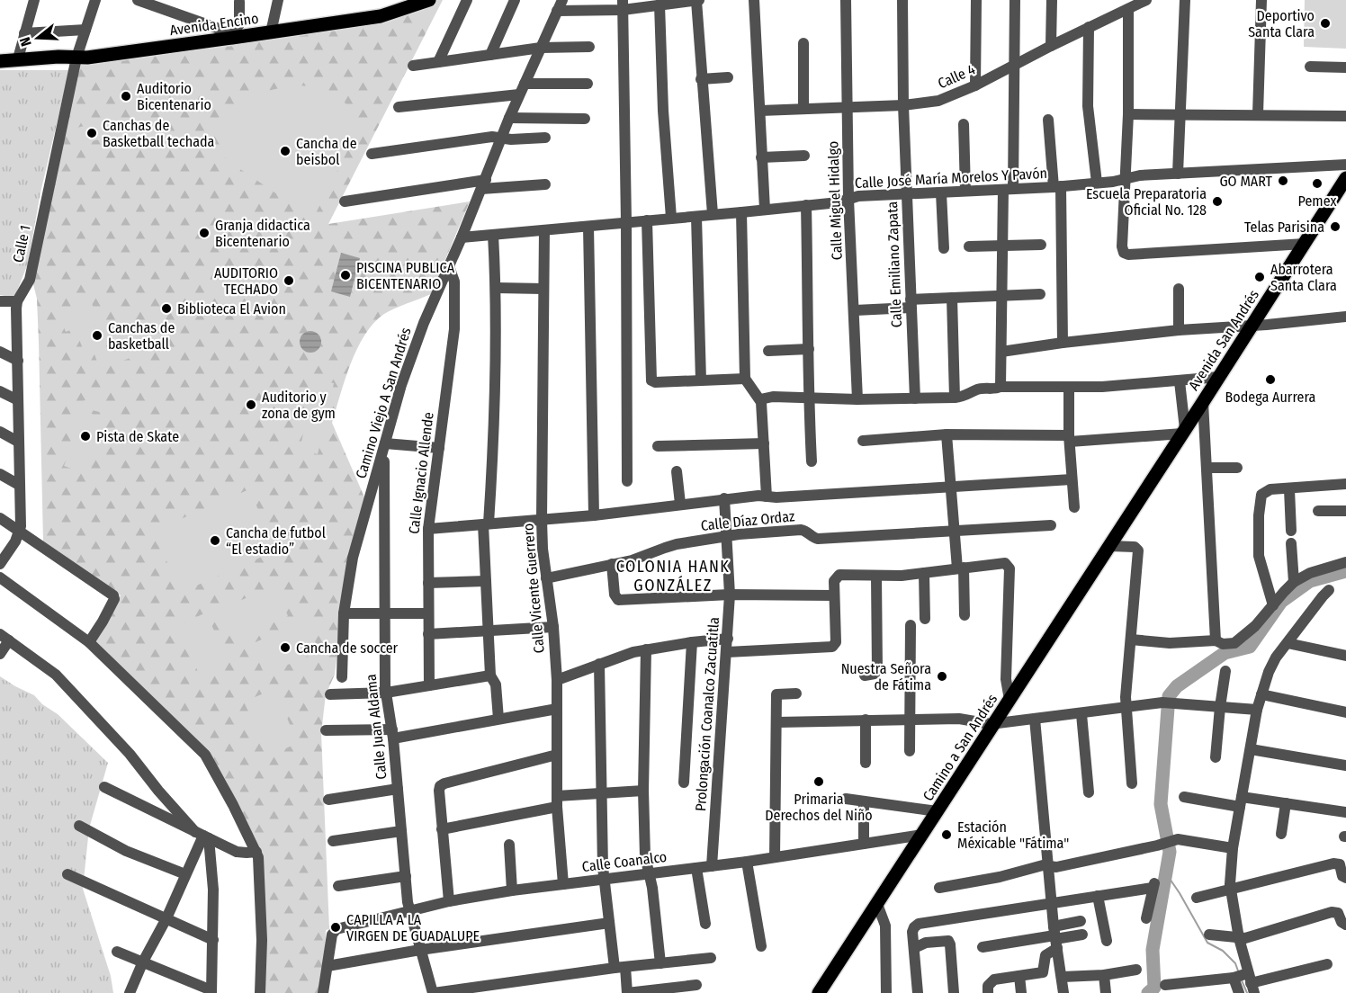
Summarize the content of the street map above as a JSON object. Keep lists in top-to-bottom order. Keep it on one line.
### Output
{"streets":{"main road":["Avenida Encino","Avenida San Andrés","Camino a San Andrés"],"street":["Calle 4","Calle José María Morelos Y Pavón","Calle Miguel Hidalgo","Calle 1","Calle Emiliano Zapata","Camino Viejo A San Andrés","Calle Ignacio Allende","Calle Díaz Ordaz","Calle Vicente Guerrero","Prolongación Coanalco Zacuatitla","Calle Juan Aldama","Calle Coanalco"]},"crossings":[["Avenida Encino","Calle 1"],["Calle 4","Calle Miguel Hidalgo"],["Calle 4","Calle Emiliano Zapata"],["Calle José María Morelos Y Pavón","Calle Miguel Hidalgo"],["Calle José María Morelos Y Pavón","Calle Emiliano Zapata"],["Calle José María Morelos Y Pavón","Camino Viejo A San Andrés"],["Calle José María Morelos Y Pavón","Calle Vicente Guerrero"],["Avenida San Andrés","Camino a San Andrés"],["Camino Viejo A San Andrés","Calle Ignacio Allende"],["Camino Viejo A San Andrés","Calle Juan Aldama"],["Calle Díaz Ordaz","Calle Vicente Guerrero"],["Calle Díaz Ordaz","Prolongación Coanalco Zacuatitla"],["Calle Vicente Guerrero","Calle Coanalco"],["Prolongación Coanalco Zacuatitla","Calle Coanalco"],["Calle Juan Aldama","Calle Coanalco"],["Camino a San Andrés","Calle Coanalco"]],"districts":["COLONIA HANK GONZÁLEZ"],"places":["Deportivo Santa Clara","Auditorio Bicentenario","Canchas de Basketball techada","Cancha de beisbol","GO MART","Pemex","Escuela Preparatoria Oficial No. 128","Telas Parisina","Granja didactica Bicentenario","PISCINA PUBLICA BICENTENARIO","Abarrotera Santa Clara","AUDITORIO TECHADO","Biblioteca El Avion","Canchas de basketball","Bodega Aurrera","Auditorio y zona de gym","Pista de Skate","Cancha de futbol “El estadio”","Cancha de soccer","Nuestra Señora de Fátima","Primaria Derechos del Niño","Estación Méxicable \"Fátima\"","CAPILLA A LA VIRGEN DE GUADALUPE"],"north":"left"}
